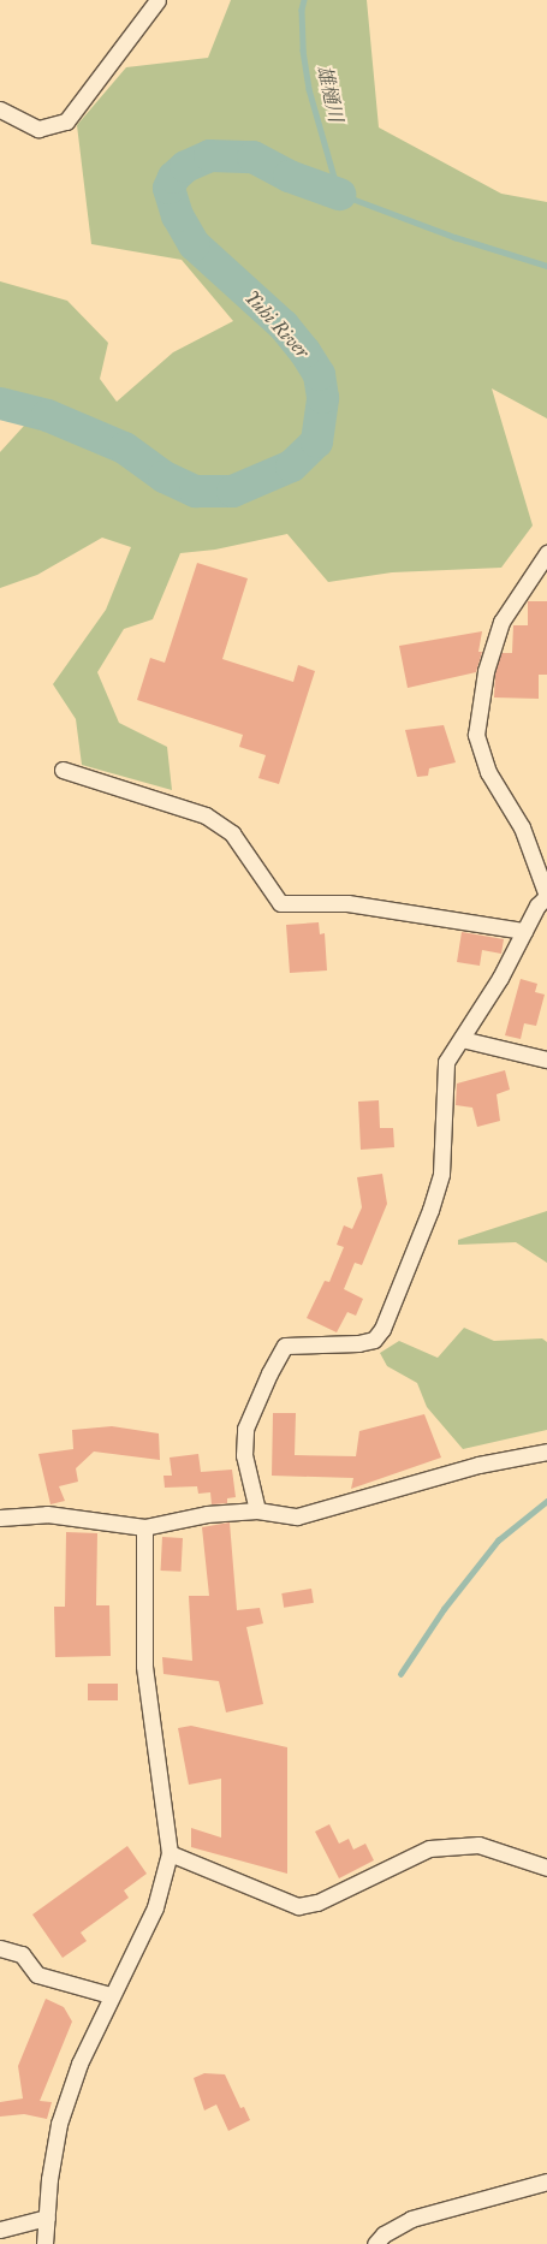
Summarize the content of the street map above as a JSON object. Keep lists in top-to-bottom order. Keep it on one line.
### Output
{"water":["雄樋川","Yuhi River"]}
